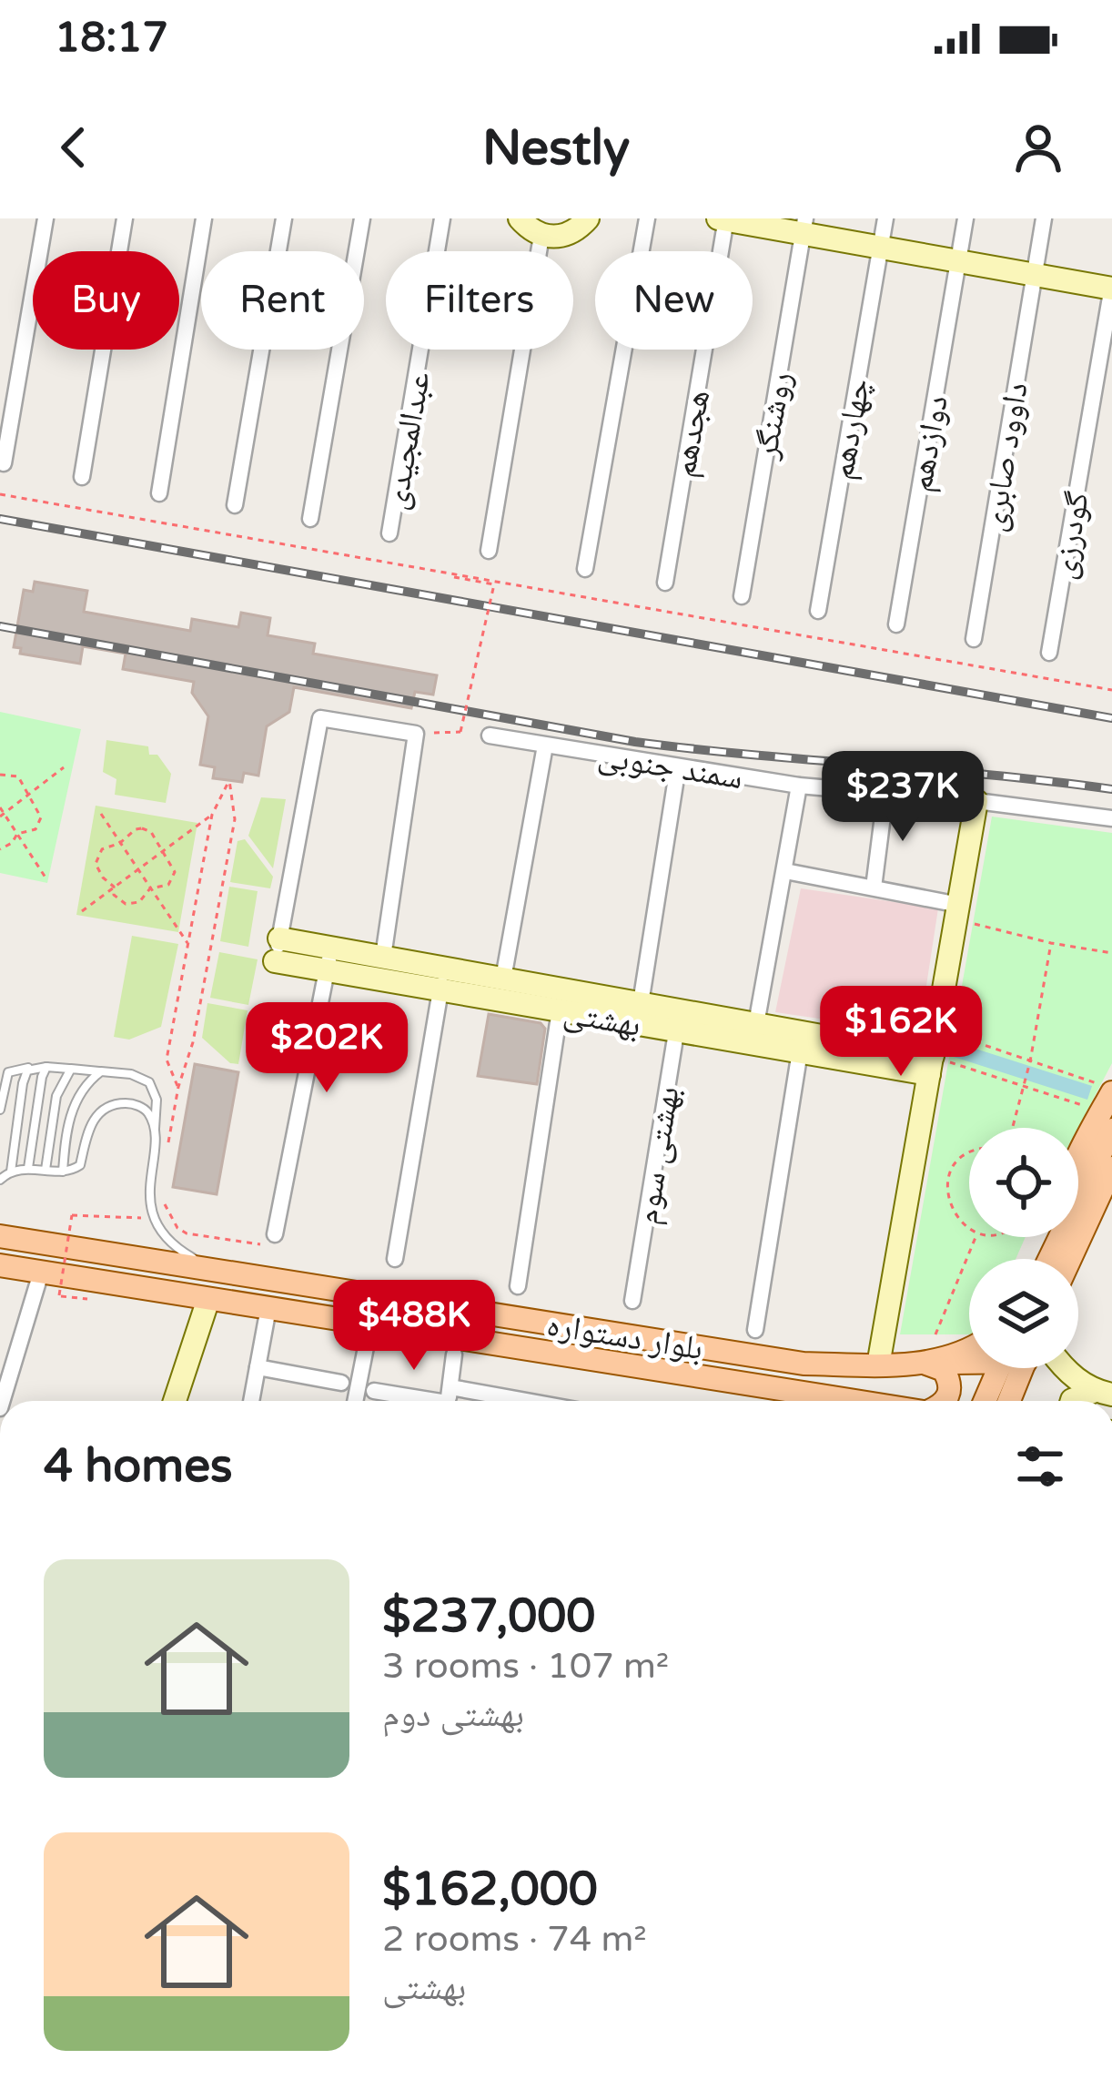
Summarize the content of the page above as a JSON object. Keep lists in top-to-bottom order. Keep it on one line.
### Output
{"streets":{"main road":["بلوار دستواره"],"street":["روشنگر","چهاردهم","هجدهم","عبدالمجیدی","دوازدهم","داوود صابری","گودرزی","سمند جنوبی","بهشتی","بهشتی سوم"]},"crossings":[["بهشتی","بهشتی سوم"]],"page":{"status":"18:17","header":"Nestly","chip":["Buy","Rent","Filters","New"],"price":["$237K","$162K","$202K","$488K"],"heading":"4 homes","list":[{"name":"$237,000","note":"3 rooms · 107 m² · بهشتی دوم"},{"name":"$162,000","note":"2 rooms · 74 m² · بهشتی"}]}}
